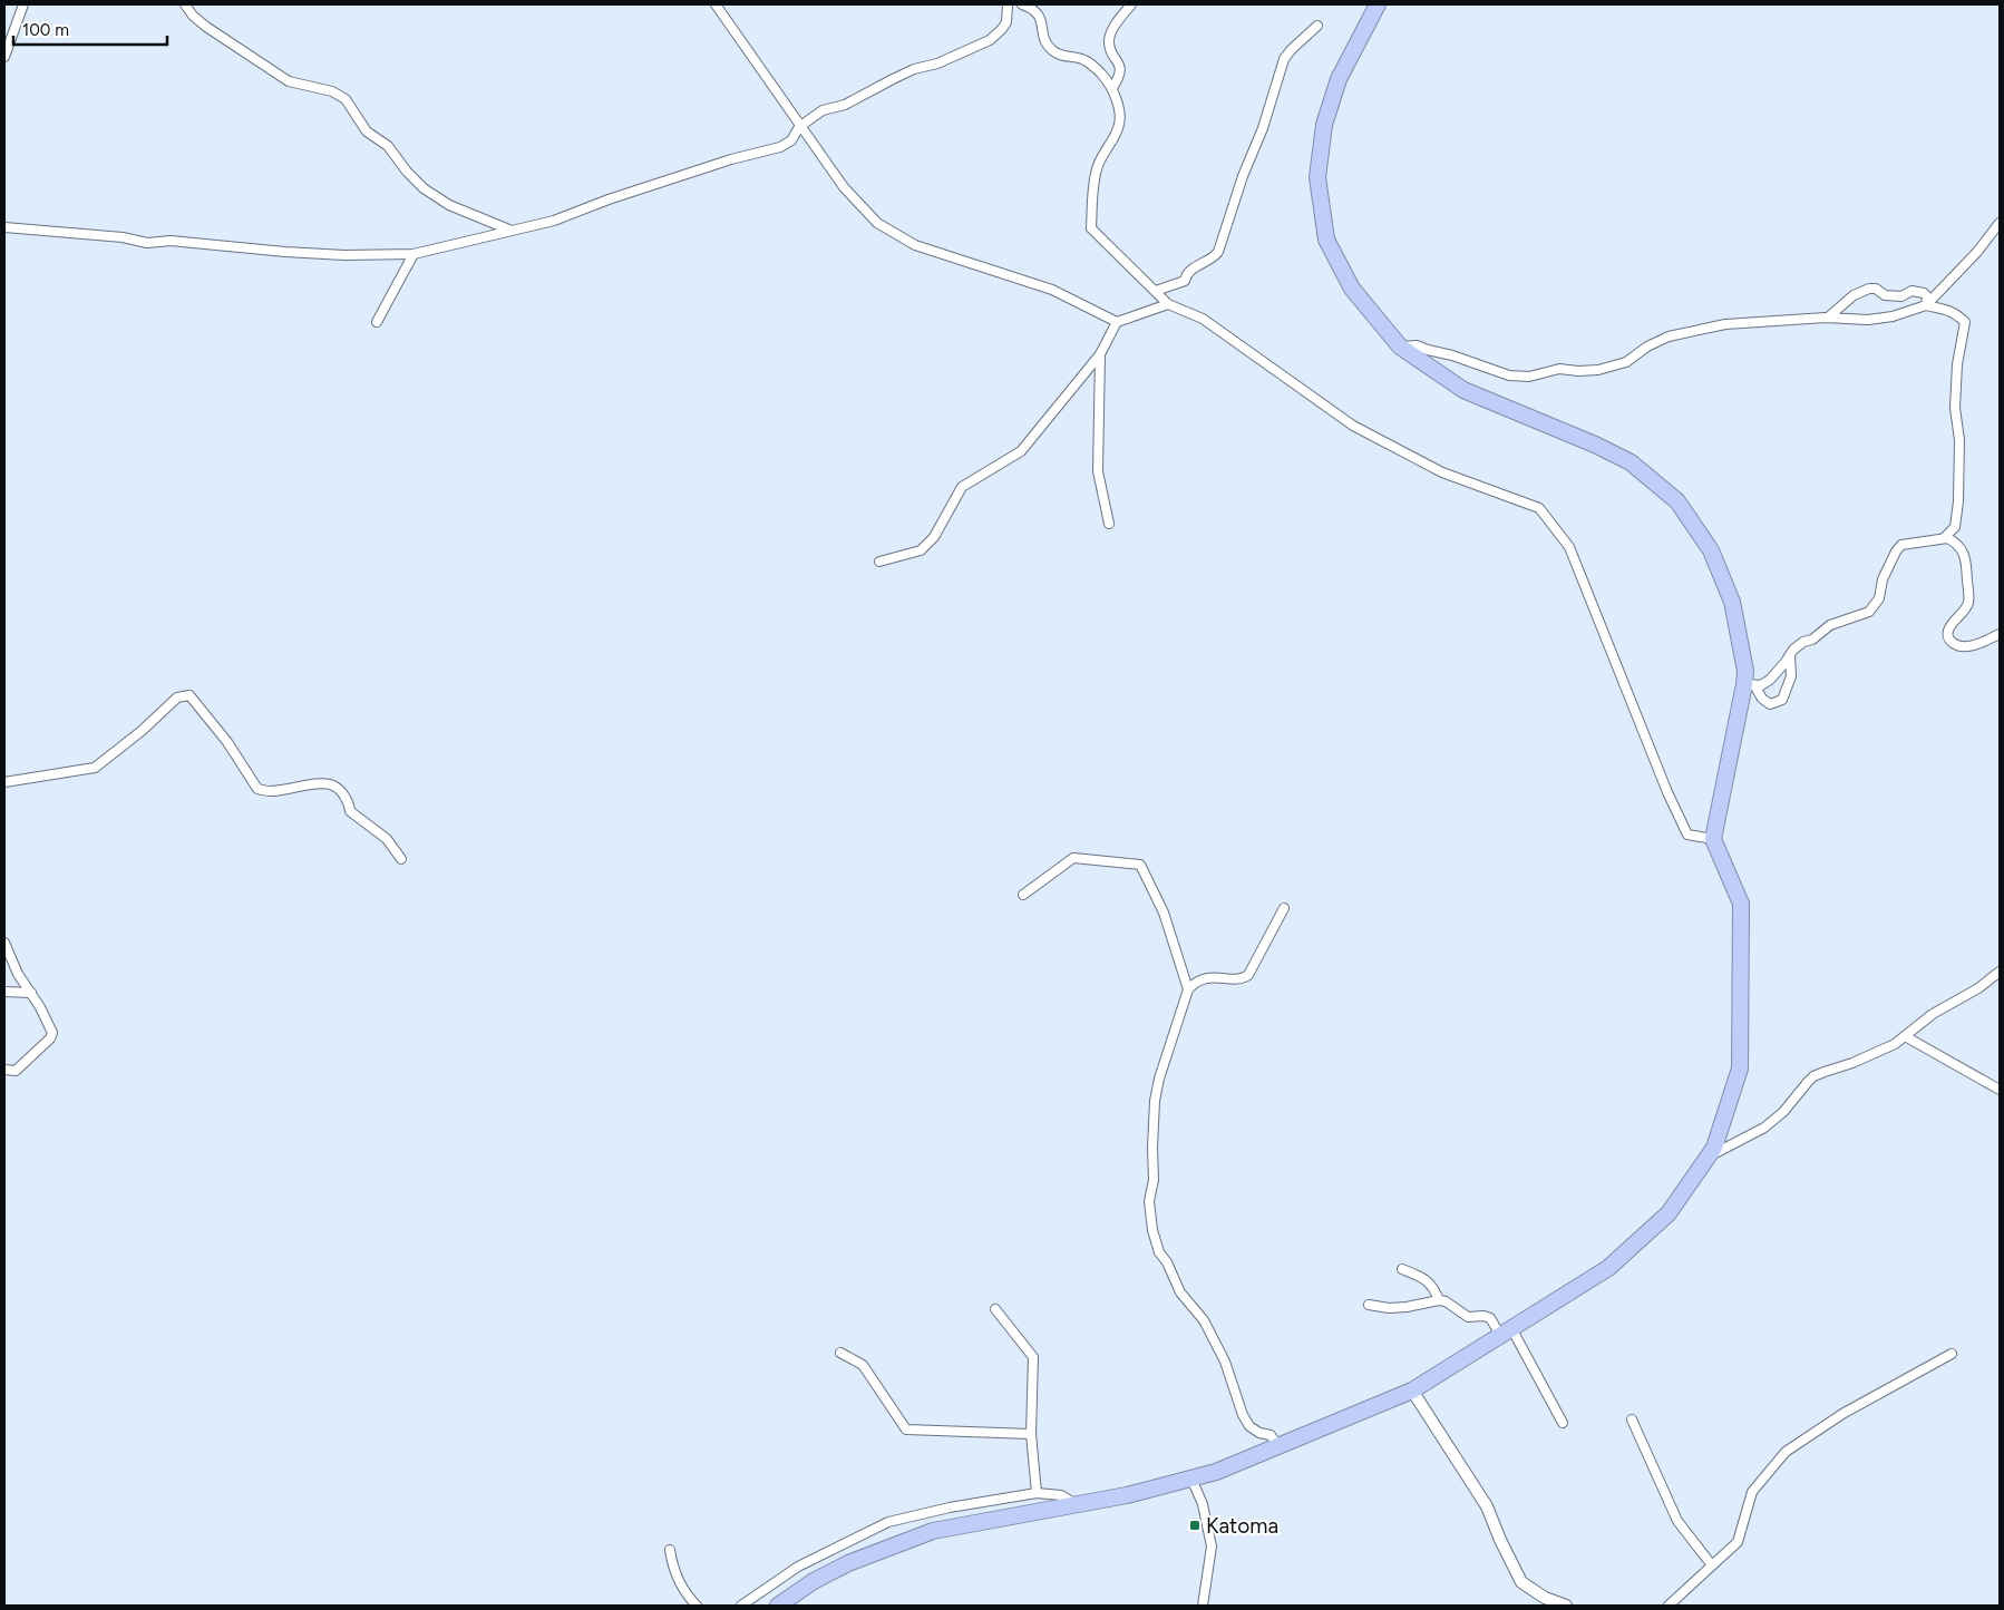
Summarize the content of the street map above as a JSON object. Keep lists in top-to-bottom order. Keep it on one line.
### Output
{"places":{"transit":["Katoma"]},"scale_bar":"100 m"}
